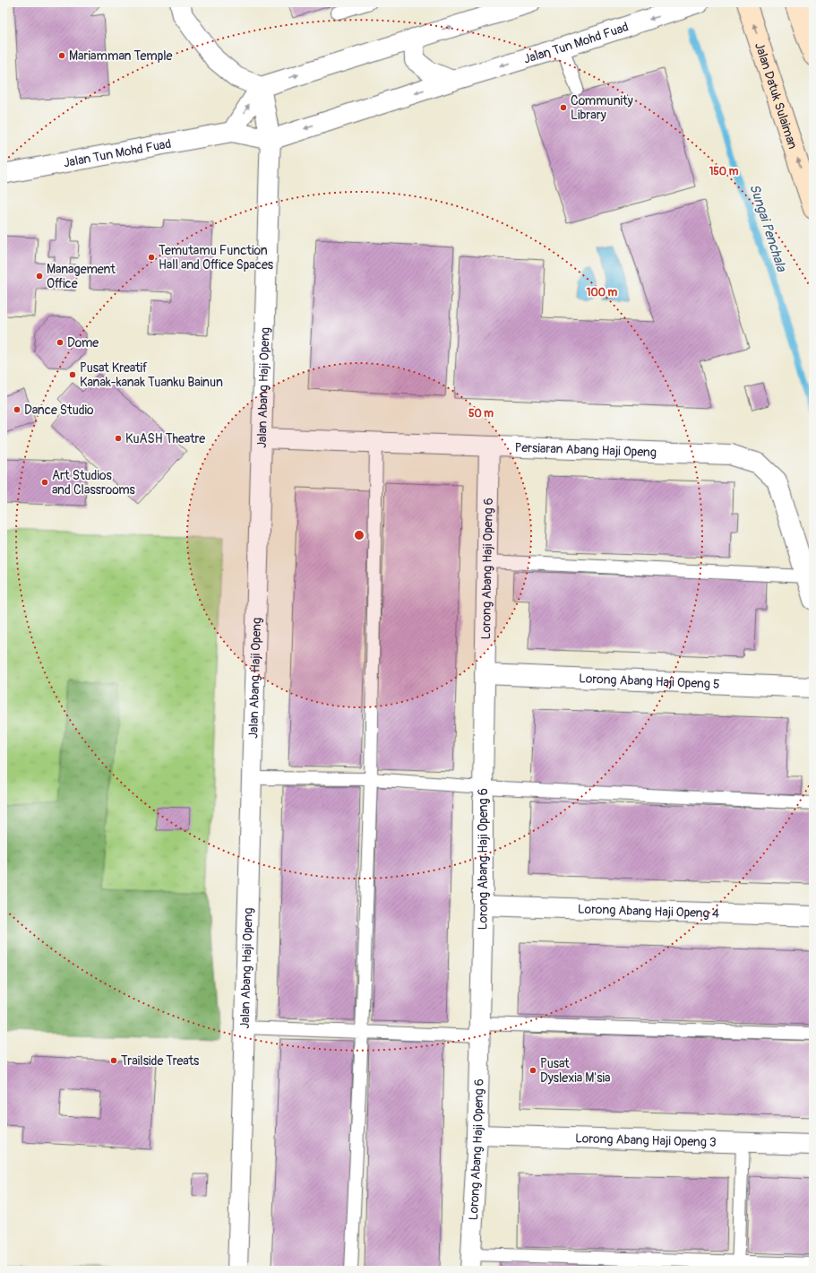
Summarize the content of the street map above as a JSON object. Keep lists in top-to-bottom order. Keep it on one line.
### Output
{"streets":{"main road":["Jalan Datuk Sulaiman"],"street":["Jalan Tun Mohd Fuad","Jalan Abang Haji Openg","Persiaran Abang Haji Openg","Lorong Abang Haji Openg 6","Lorong Abang Haji Openg 5","Lorong Abang Haji Openg 4","Lorong Abang Haji Openg 3"]},"crossings":[["Jalan Tun Mohd Fuad","Jalan Abang Haji Openg"],["Jalan Abang Haji Openg","Persiaran Abang Haji Openg"],["Persiaran Abang Haji Openg","Lorong Abang Haji Openg 6"],["Lorong Abang Haji Openg 6","Lorong Abang Haji Openg 5"],["Lorong Abang Haji Openg 6","Lorong Abang Haji Openg 4"],["Lorong Abang Haji Openg 6","Lorong Abang Haji Openg 3"]],"water":["Sungai Penchala"],"places":["Mariamman Temple","Community Library","Temutamu Function Hall and Office Spaces","Management Office","Dome","Pusat Kreatif Kanak-kanak Tuanku Bainun","Dance Studio","KuASH Theatre","Art Studios and Classrooms","Trailside Treats","Pusat Dyslexia M'sia"],"rings":["150 m","100 m","50 m"]}
